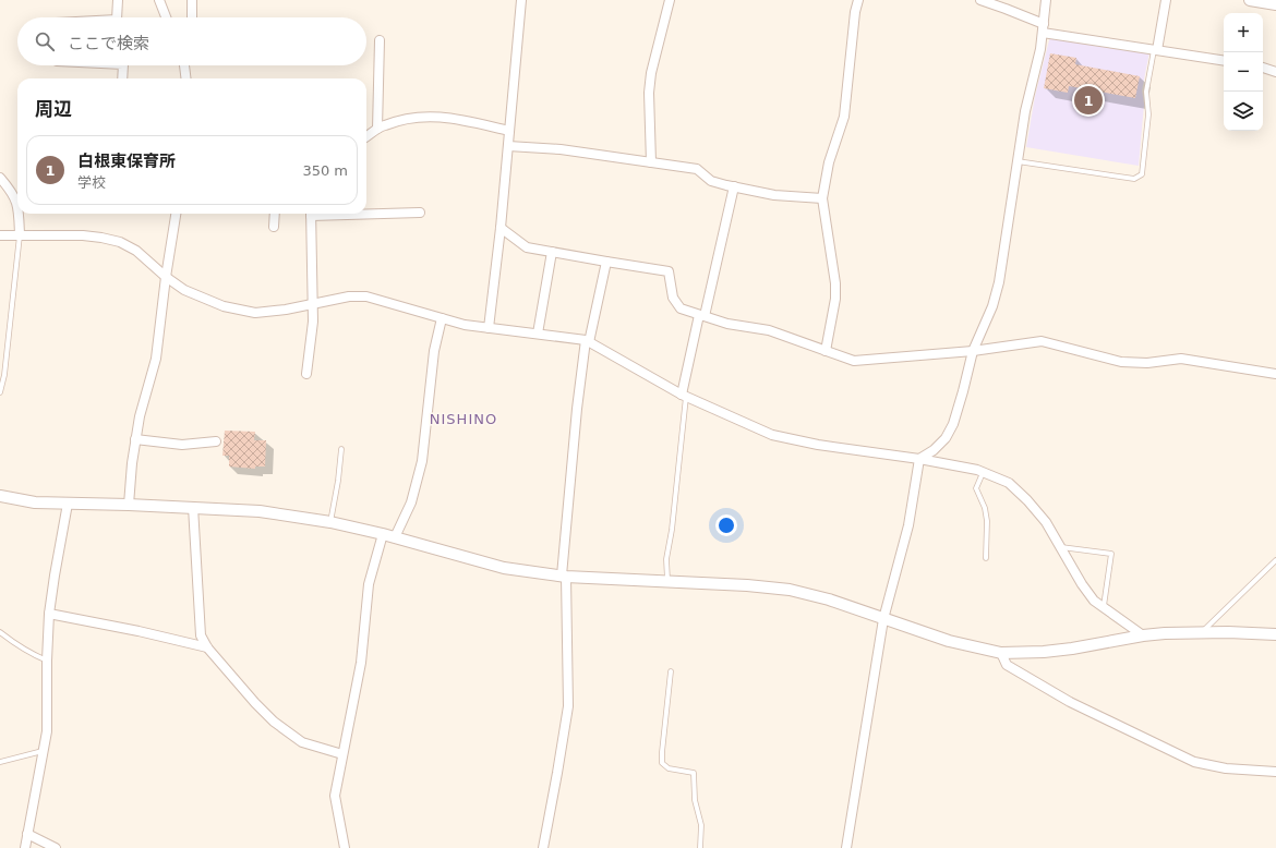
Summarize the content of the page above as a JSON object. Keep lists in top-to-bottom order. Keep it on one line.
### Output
{"districts":["NISHINO"],"page":{"map_buttons":["+","−"],"search":"ここで検索","heading":"周辺","pins":"1","list":[{"mark":"1","name":"白根東保育所","note":"学校","value":"350 m"}]}}
